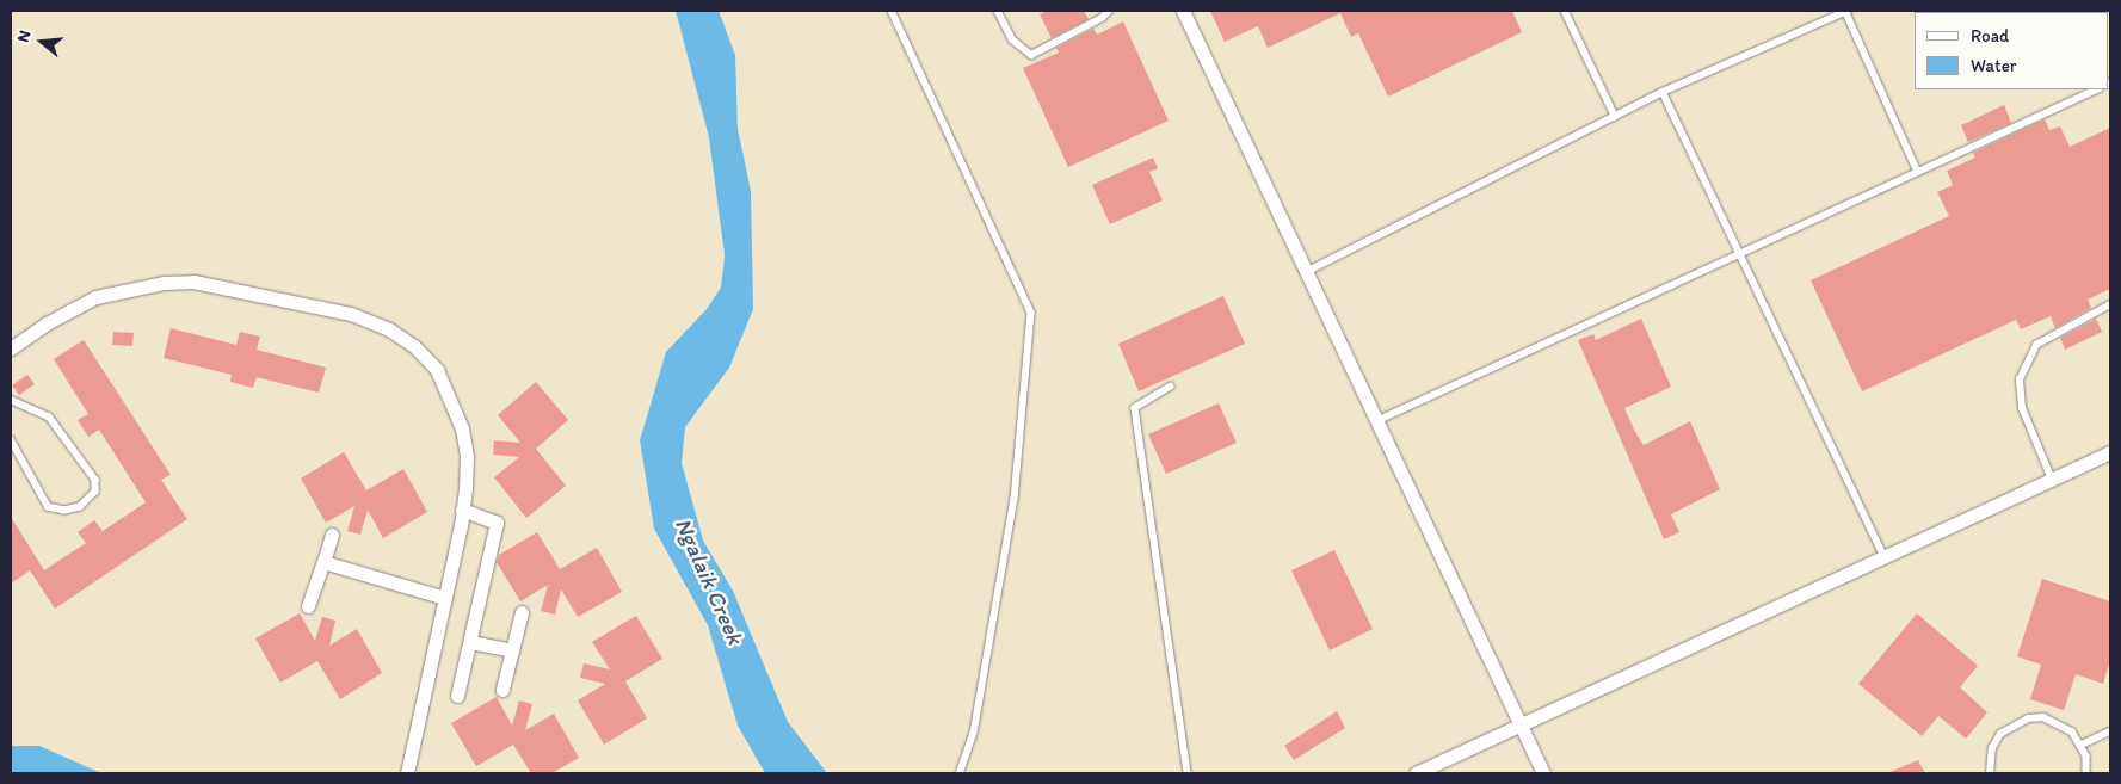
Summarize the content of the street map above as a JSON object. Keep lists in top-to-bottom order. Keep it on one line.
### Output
{"water":["Ngalaik Creek"],"legend":["Road","Water"],"north":"left"}
